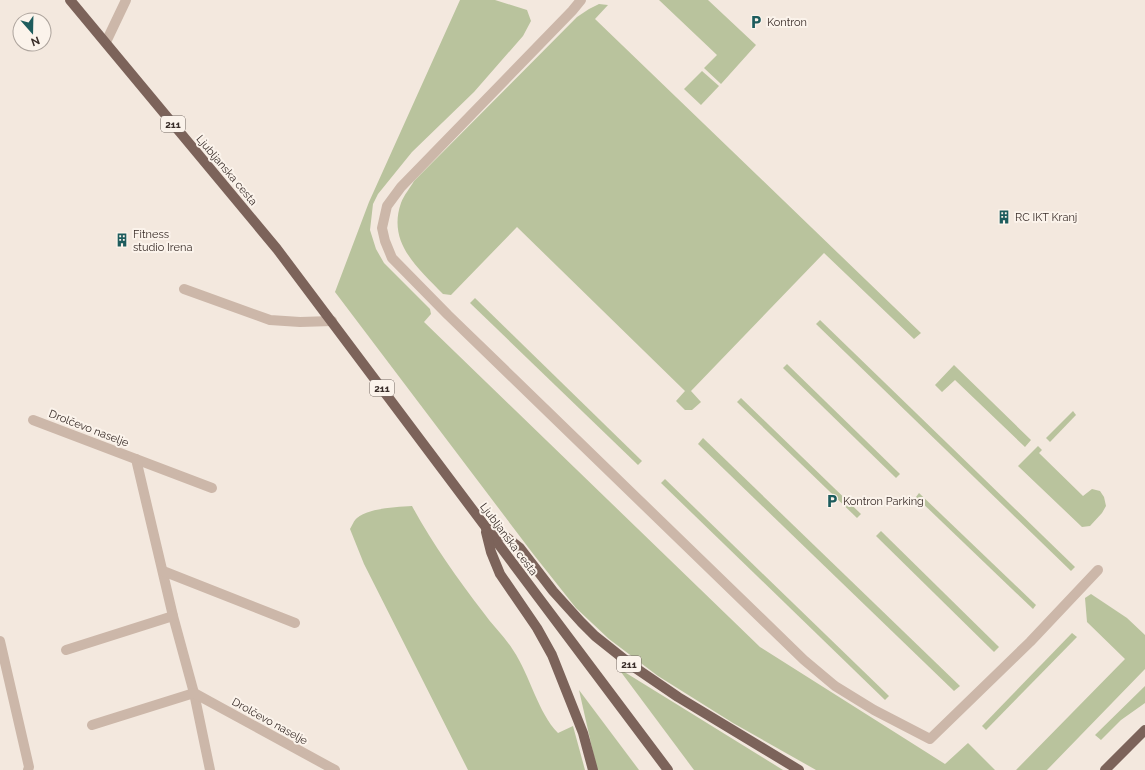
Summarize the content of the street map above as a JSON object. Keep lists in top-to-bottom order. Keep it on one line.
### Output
{"streets":{"main road":["211","Ljubljanska cesta"],"street":["Drolčevo naselje"]},"crossings":[["211","Ljubljanska cesta"]],"places":{"parking":["Kontron","Kontron Parking"],"building":["RC IKT Kranj","Fitness studio Irena"]},"north":"bottom"}
